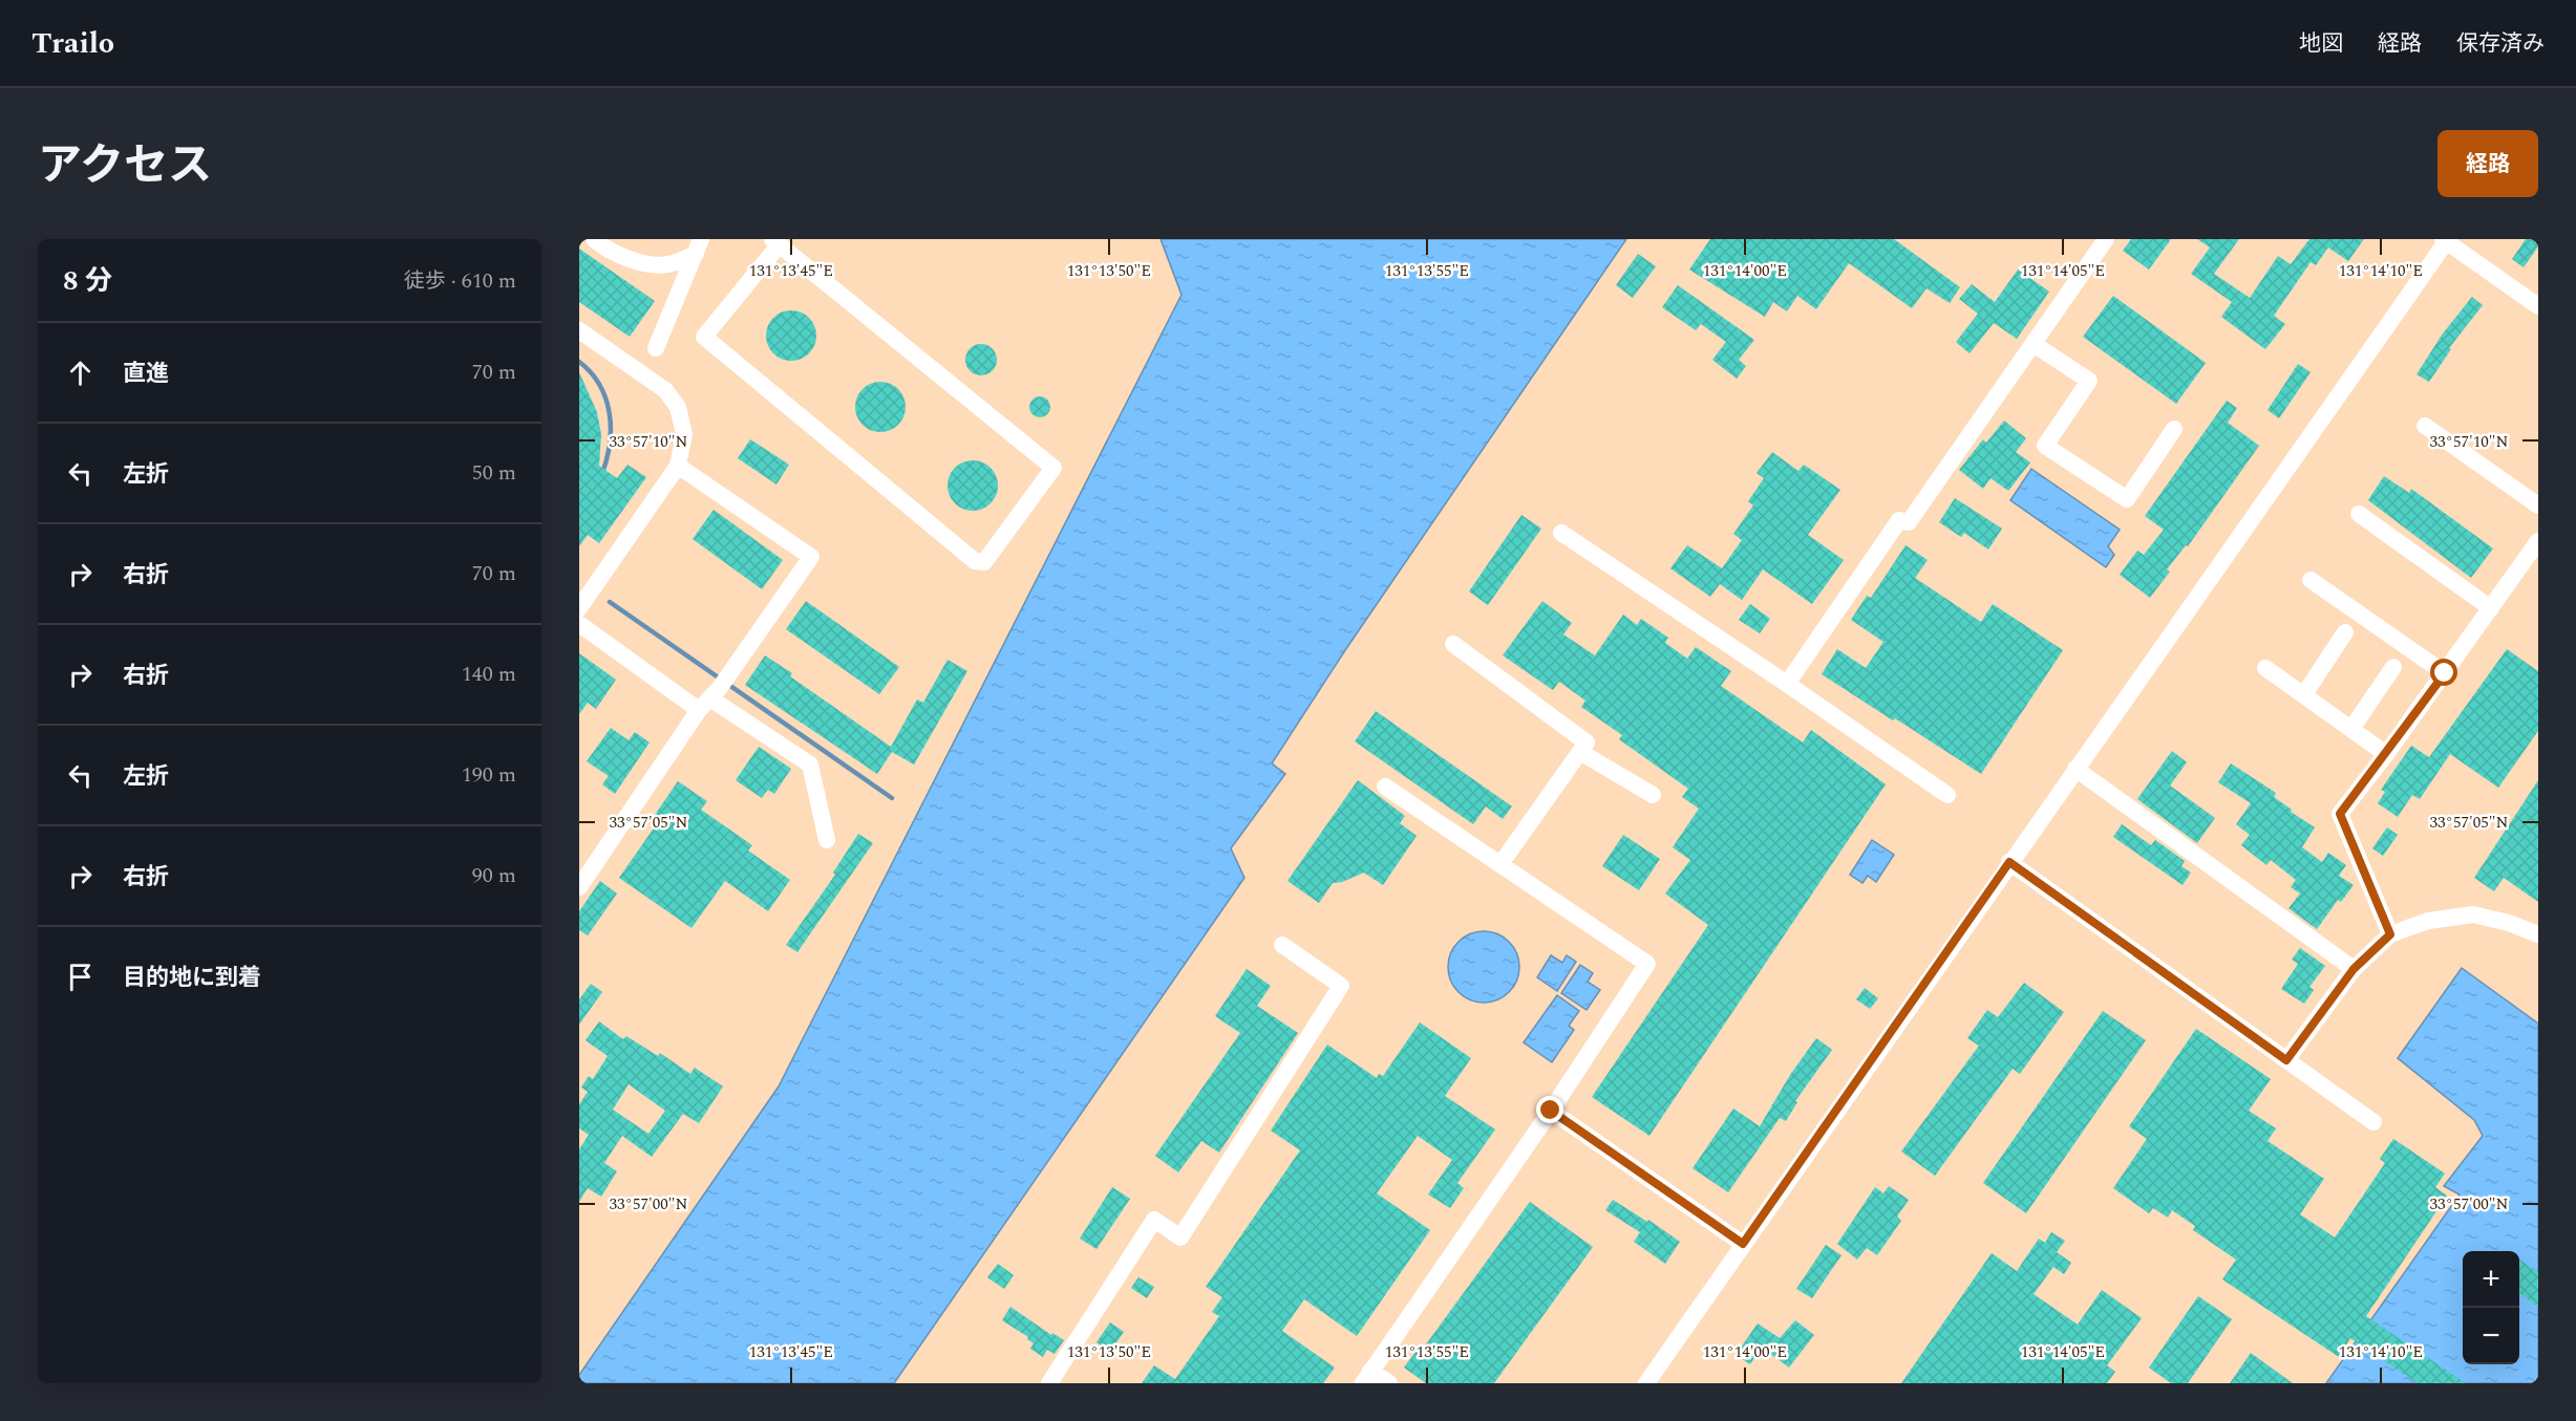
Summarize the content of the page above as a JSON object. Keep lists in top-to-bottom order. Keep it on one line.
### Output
{"page":{"header":"Trailo","nav":["地図","経路","保存済み"],"title":"アクセス","buttons":"経路","heading":["8 分","徒歩 · 610 m"],"list":[["直進","70 m"],["左折","50 m"],["右折","70 m"],["右折","140 m"],["左折","190 m"],["右折","90 m"],"目的地に到着"],"map_buttons":["+","−"]},"coordinates":["131°13'45\"E","131°13'50\"E","131°13'55\"E","131°14'00\"E","131°14'05\"E","131°14'10\"E","33°57'10\"N","33°57'05\"N","33°57'00\"N"]}
